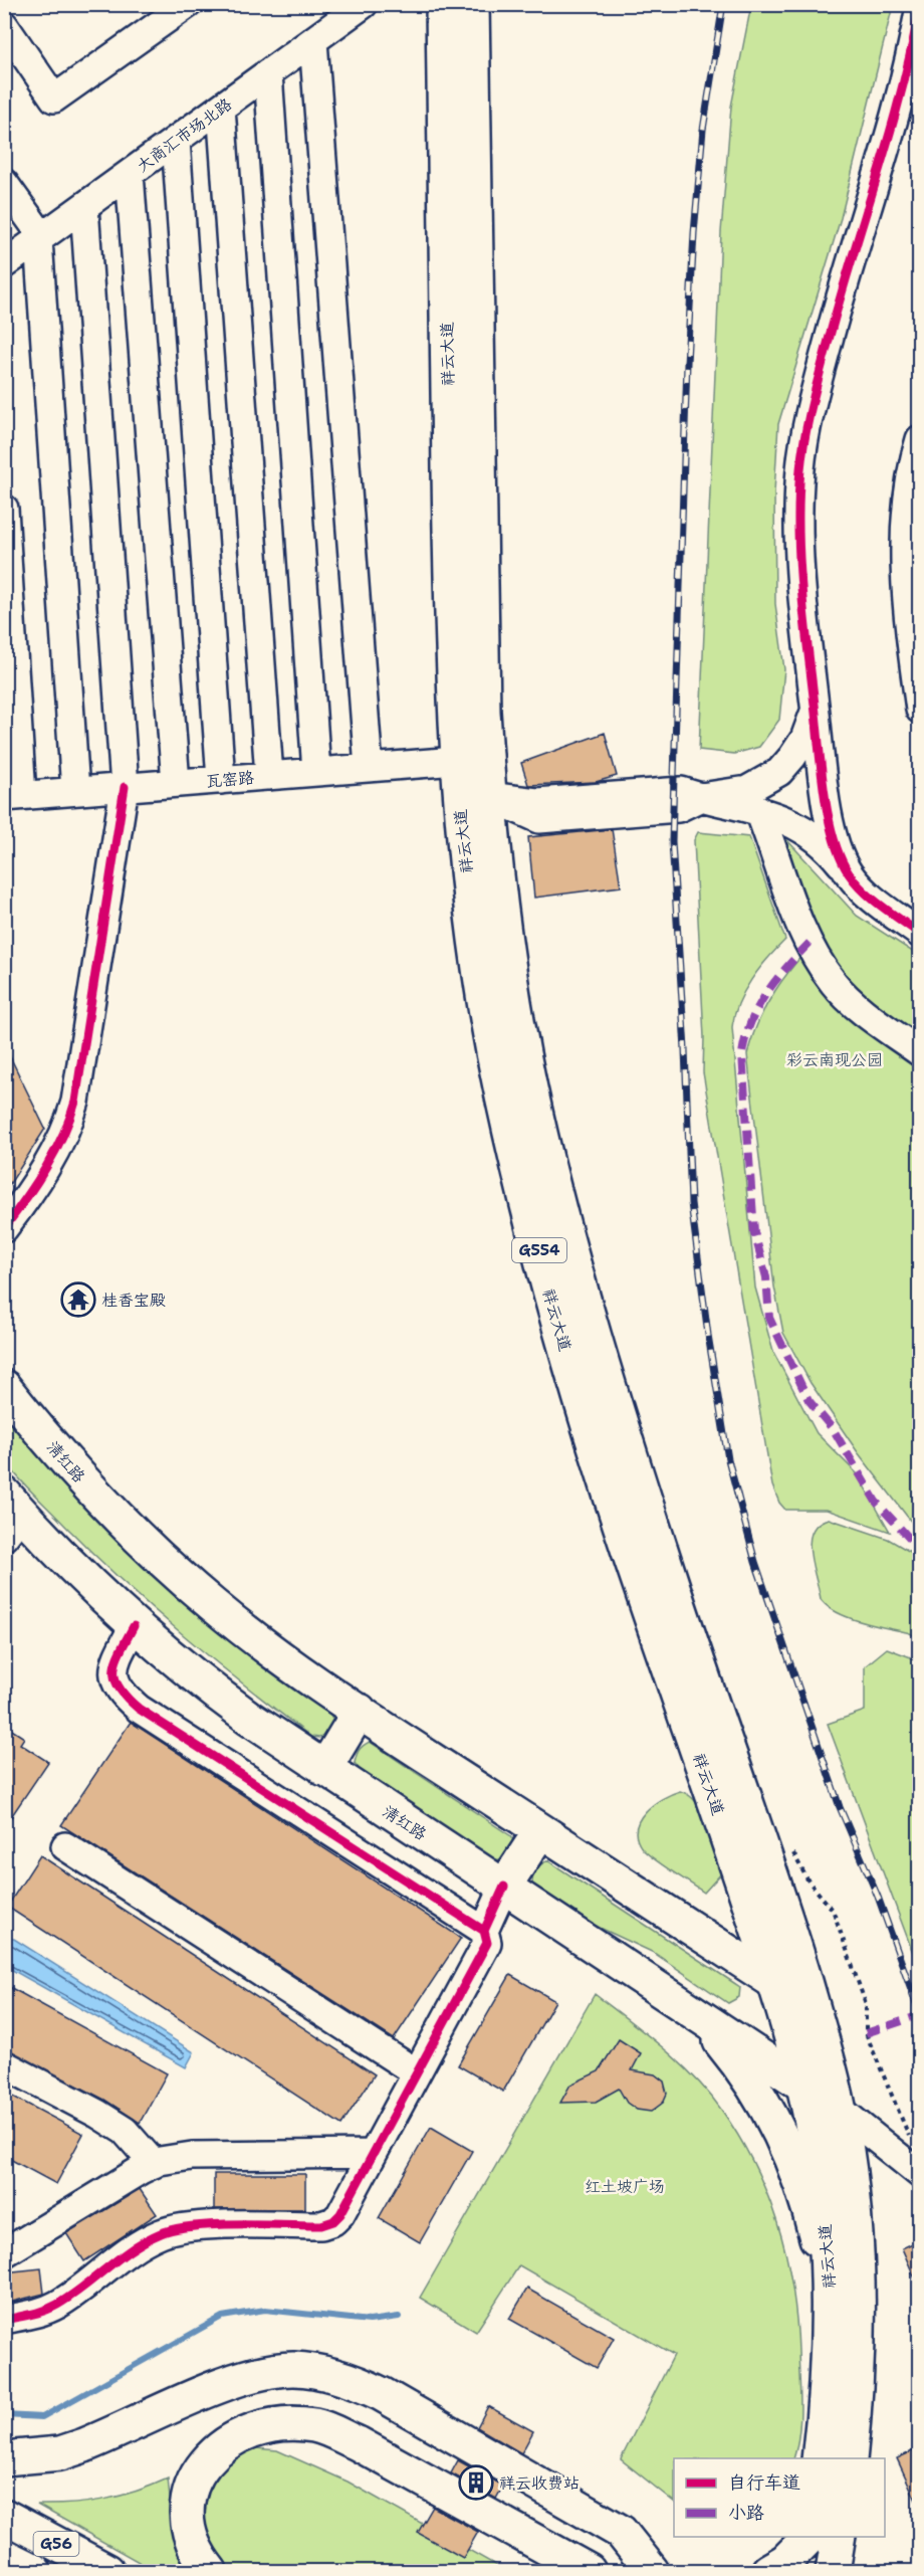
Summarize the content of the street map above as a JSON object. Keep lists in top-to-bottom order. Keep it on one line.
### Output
{"streets":{"main road":["祥云大道","G554","清红路","G56"],"street":["大商汇市场北路","瓦窑路"]},"crossings":[["祥云大道","瓦窑路"],["祥云大道","清红路"]],"parks":["彩云南现公园","红土坡广场"],"places":{"temple":["桂香宝殿"],"building":["祥云收费站"]},"legend":["自行车道","小路"]}
